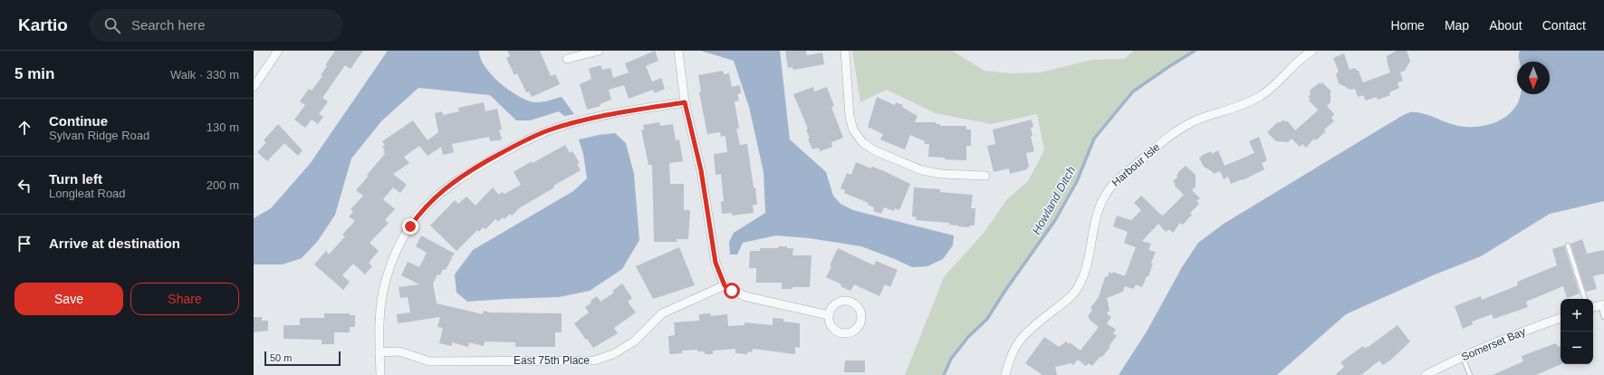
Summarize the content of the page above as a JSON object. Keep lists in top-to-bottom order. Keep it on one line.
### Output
{"streets":{"street":["Harbour Isle","Somerset Bay","East 75th Place"]},"water":["Howland Ditch"],"scale_bar":"50 m","north":"bottom","page":{"header":"Kartio","search":"Search here","nav":["Home","Map","About","Contact"],"heading":["5 min","Walk · 330 m"],"list":[["Continue","Sylvan Ridge Road","130 m"],["Turn left","Longleat Road","200 m"],"Arrive at destination"],"buttons":["Save","Share"],"map_buttons":["+","−"],"scale":"50 m"}}
